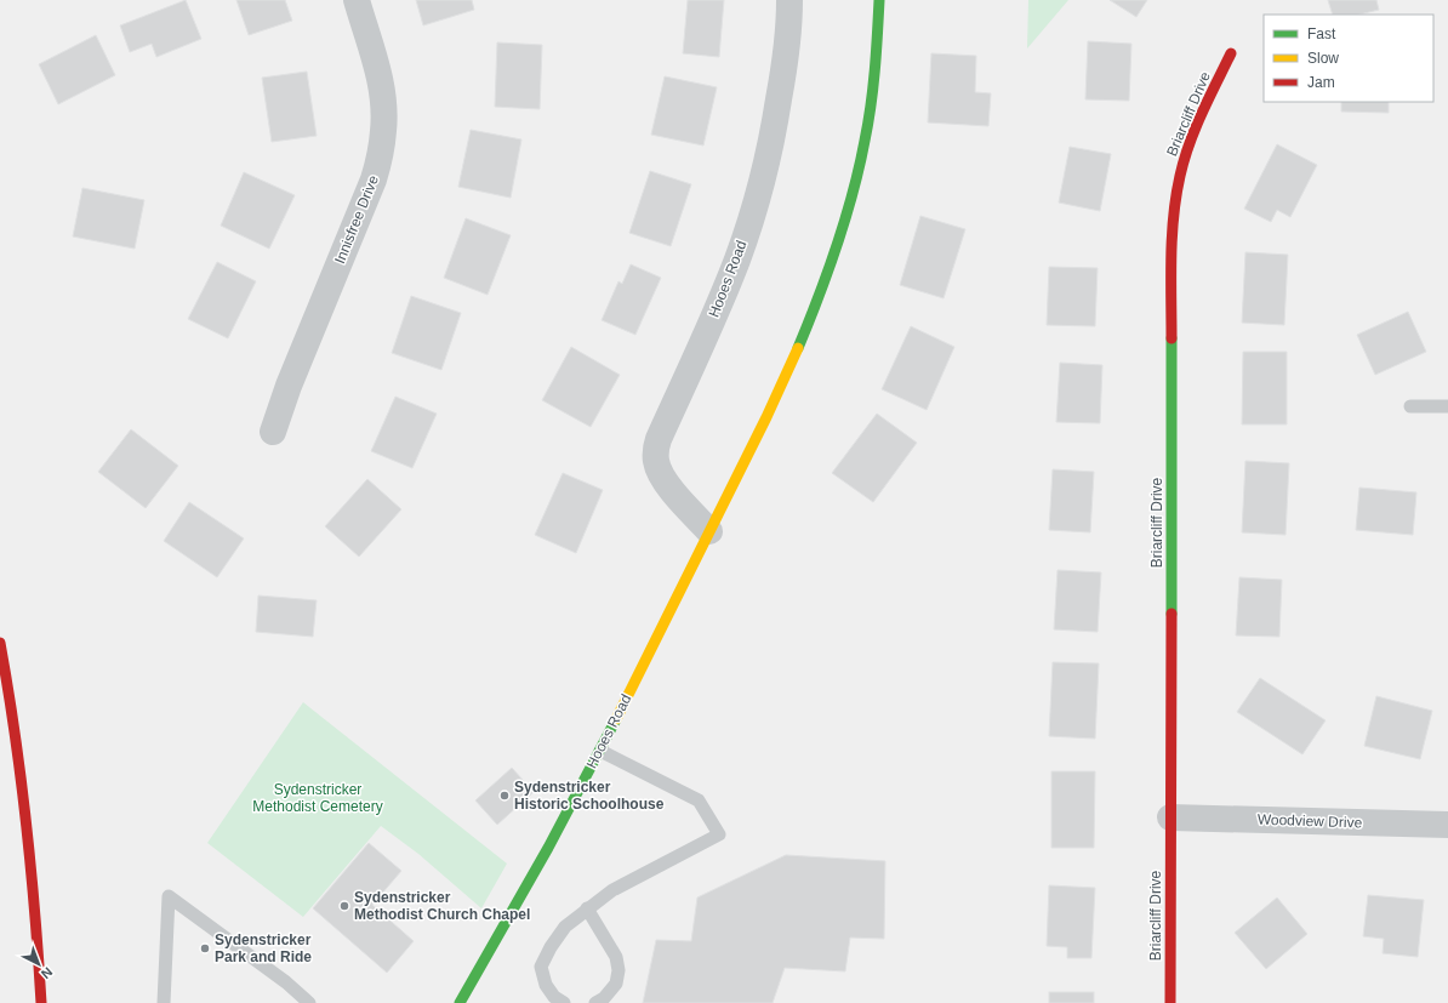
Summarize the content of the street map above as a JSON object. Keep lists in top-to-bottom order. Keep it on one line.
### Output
{"streets":{"main road":["Briarcliff Drive","Hooes Road"],"street":["Innisfree Drive","Woodview Drive"]},"crossings":[["Briarcliff Drive","Woodview Drive"]],"parks":["Sydenstricker Methodist Cemetery"],"places":["Sydenstricker Historic Schoolhouse","Sydenstricker Methodist Church Chapel","Sydenstricker Park and Ride"],"legend":["Fast","Slow","Jam"],"north":"bottom right"}
